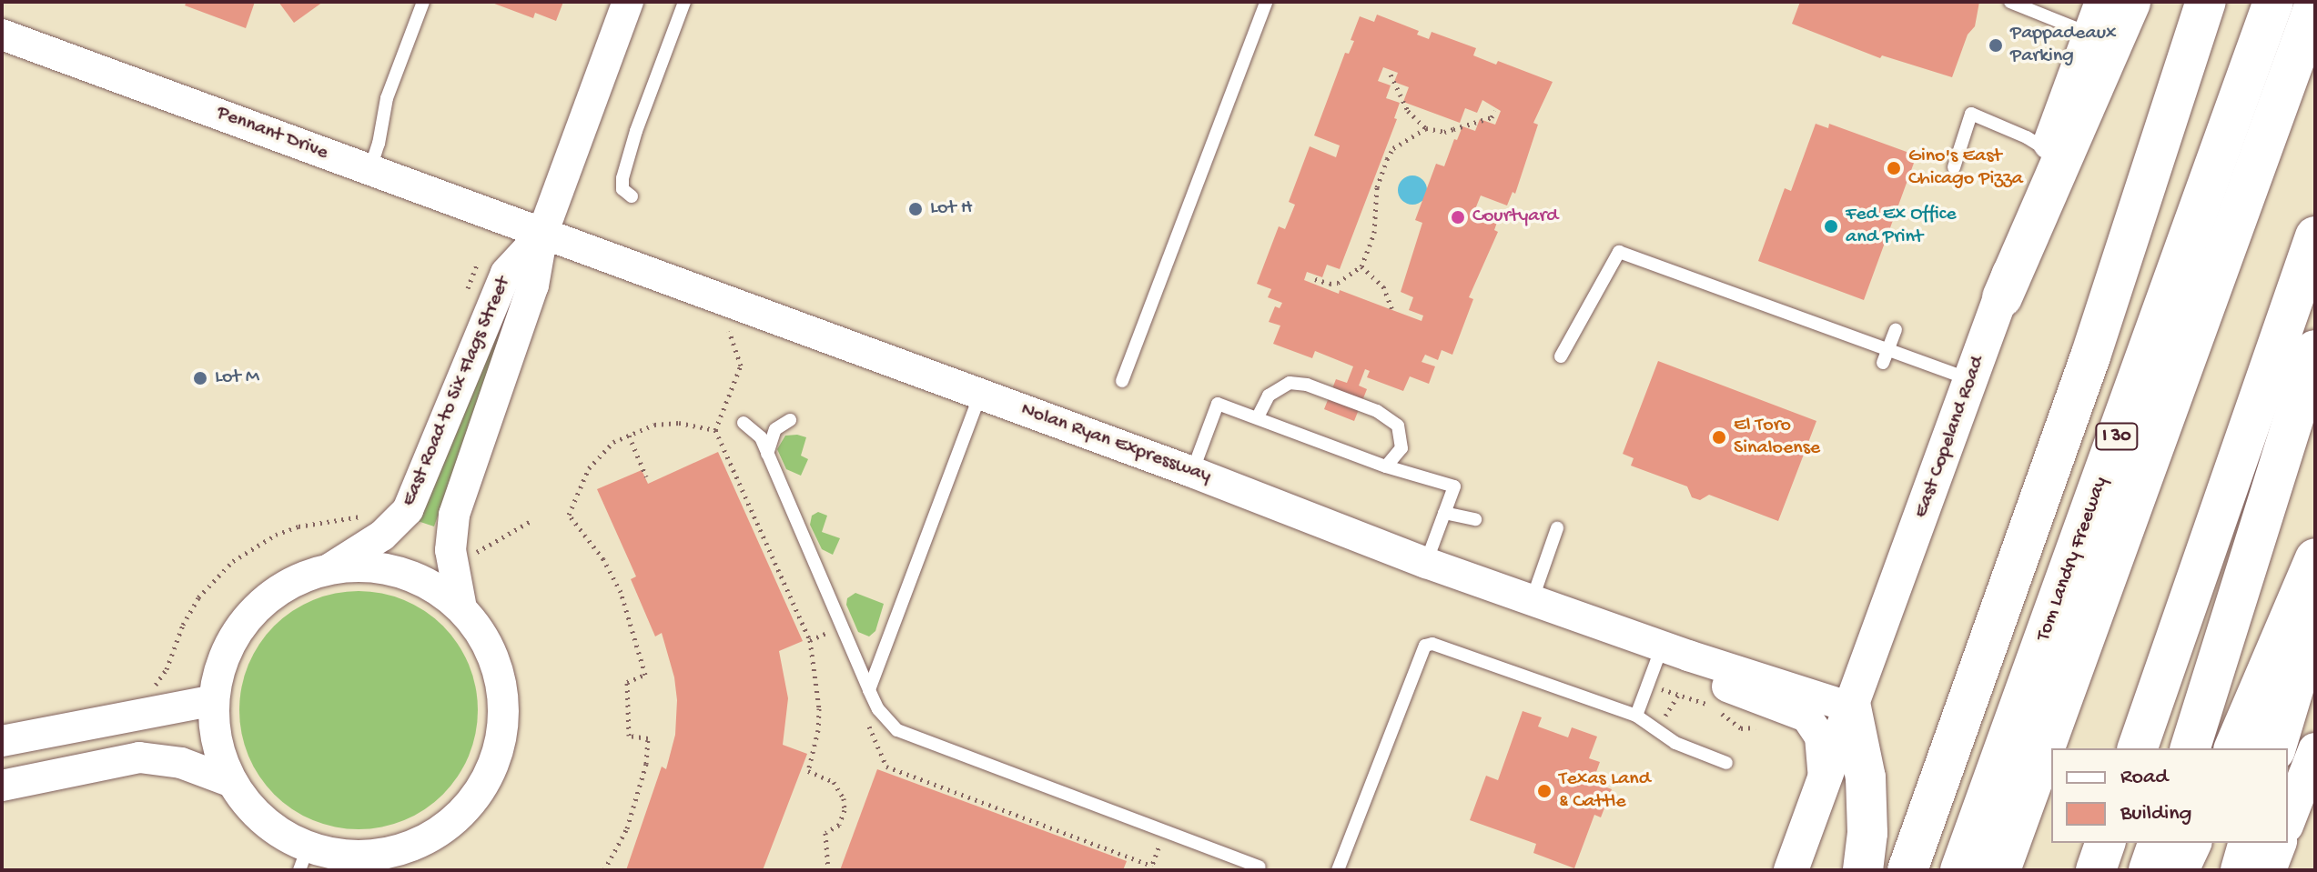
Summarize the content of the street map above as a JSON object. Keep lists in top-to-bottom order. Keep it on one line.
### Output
{"streets":{"highway":["I 30","Tom Landry Freeway"],"main road":["East Copeland Road"],"street":["Pennant Drive","East Road to Six Flags Street","Nolan Ryan Expressway"]},"crossings":[["Pennant Drive","East Road to Six Flags Street"],["Pennant Drive","Nolan Ryan Expressway"],["East Road to Six Flags Street","Nolan Ryan Expressway"],["East Copeland Road","Nolan Ryan Expressway"]],"places":["Pappadeaux Parking","Gino's East Chicago Pizza","Lot H","Courtyard","Fed Ex Office and Print","Lot M","El Toro Sinaloense","Texas Land & Cattle"],"legend":["Road","Building"]}
